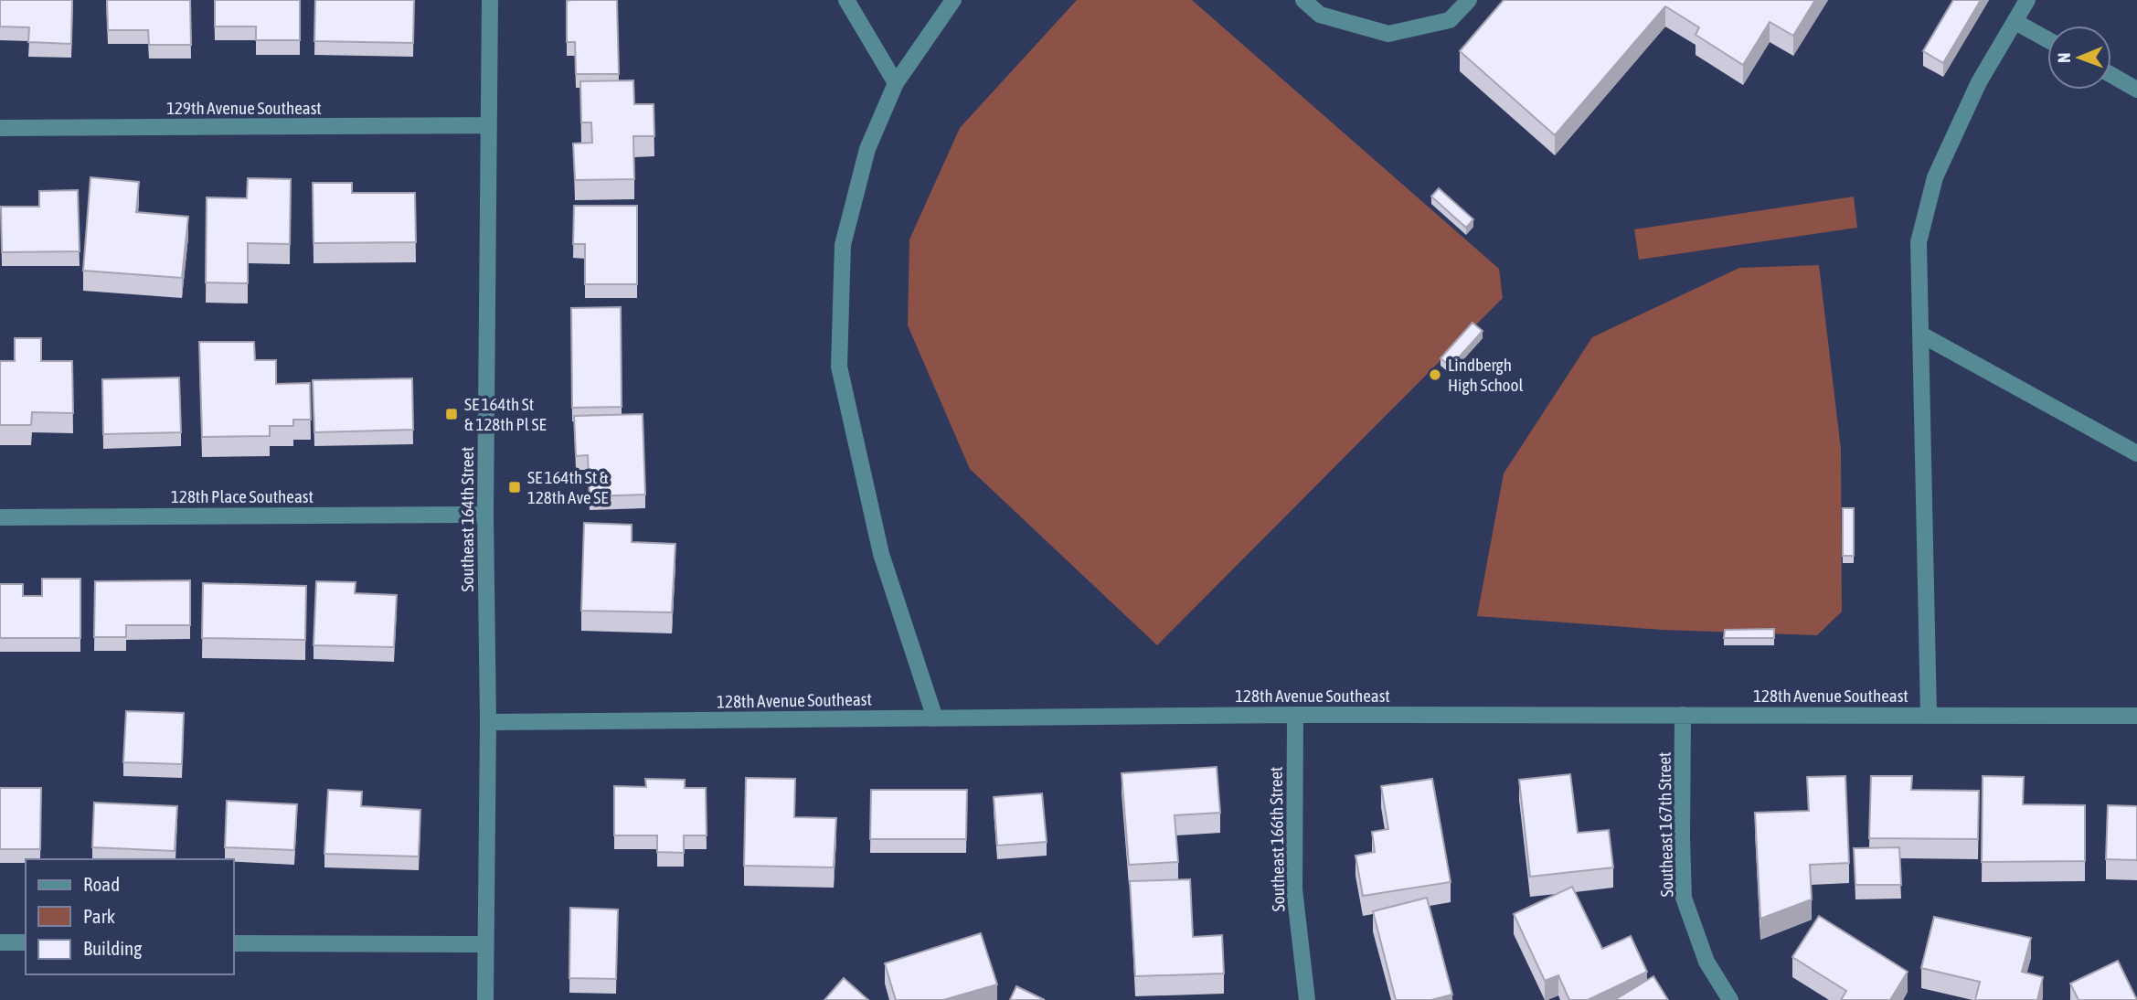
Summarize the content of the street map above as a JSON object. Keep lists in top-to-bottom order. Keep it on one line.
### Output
{"streets":{"street":["129th Avenue Southeast","128th Place Southeast","Southeast 164th Street","128th Avenue Southeast","Southeast 167th Street","Southeast 166th Street"]},"crossings":[["129th Avenue Southeast","Southeast 164th Street"],["128th Place Southeast","Southeast 164th Street"],["Southeast 164th Street","128th Avenue Southeast"],["128th Avenue Southeast","Southeast 167th Street"],["128th Avenue Southeast","Southeast 166th Street"]],"places":{"other":["Lindbergh High School"],"transit":["SE 164th St & 128th Pl SE","SE 164th St & 128th Ave SE"]},"legend":["Road","Park","Building"],"north":"left"}
